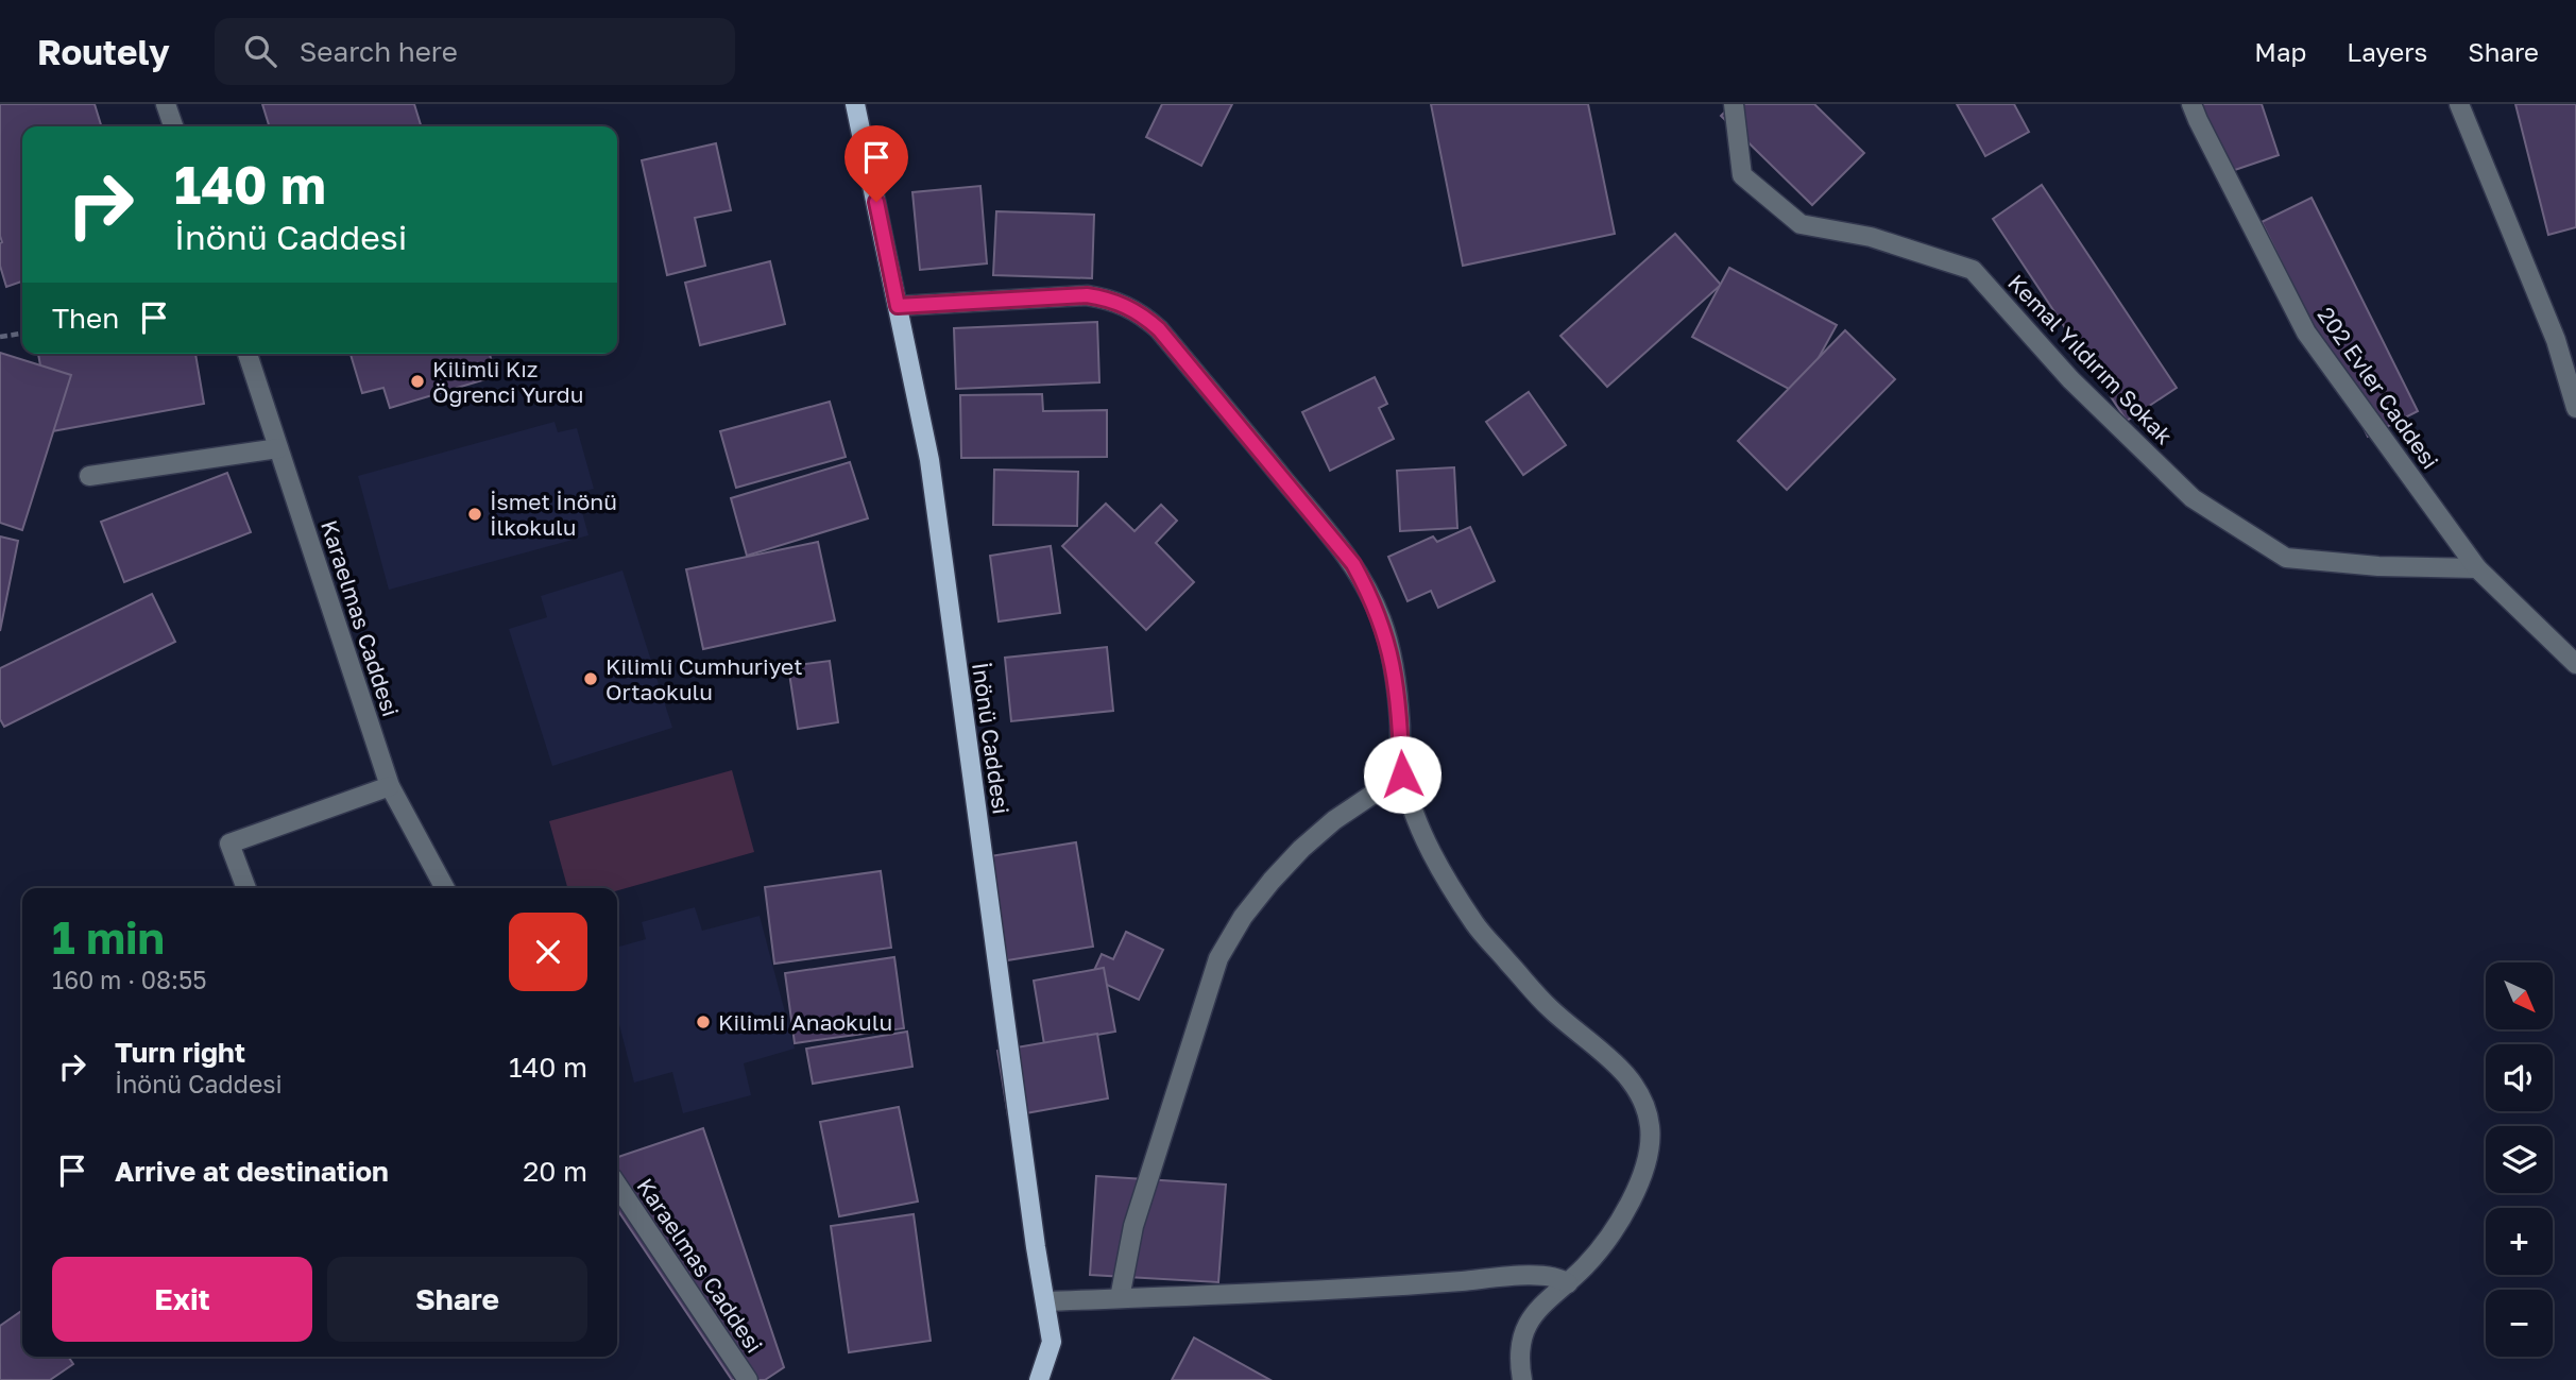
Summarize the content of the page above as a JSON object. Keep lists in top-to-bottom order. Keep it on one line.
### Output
{"streets":{"main road":["İnönü Caddesi"],"street":["Kemal Yıldırım Sokak","202 Evler Caddesi","Karaelmas Caddesi"]},"crossings":[["Kemal Yıldırım Sokak","202 Evler Caddesi"]],"places":["Kilimli Kız Öğrenci Yurdu","İsmet İnönü İlkokulu","Kilimli Cumhuriyet Ortaokulu","Kilimli Anaokulu"],"north":"bottom right","page":{"header":"Routely","search":"Search here","nav":["Map","Layers","Share"],"turn":["140 m","İnönü Caddesi"],"then":"Then","heading":["1 min","160 m · 08:55"],"map_buttons":["+","−"],"list":[{"name":"Turn right","note":"İnönü Caddesi","value":"140 m"},{"name":"Arrive at destination","value":"20 m"}],"buttons":["Exit","Share"]}}
